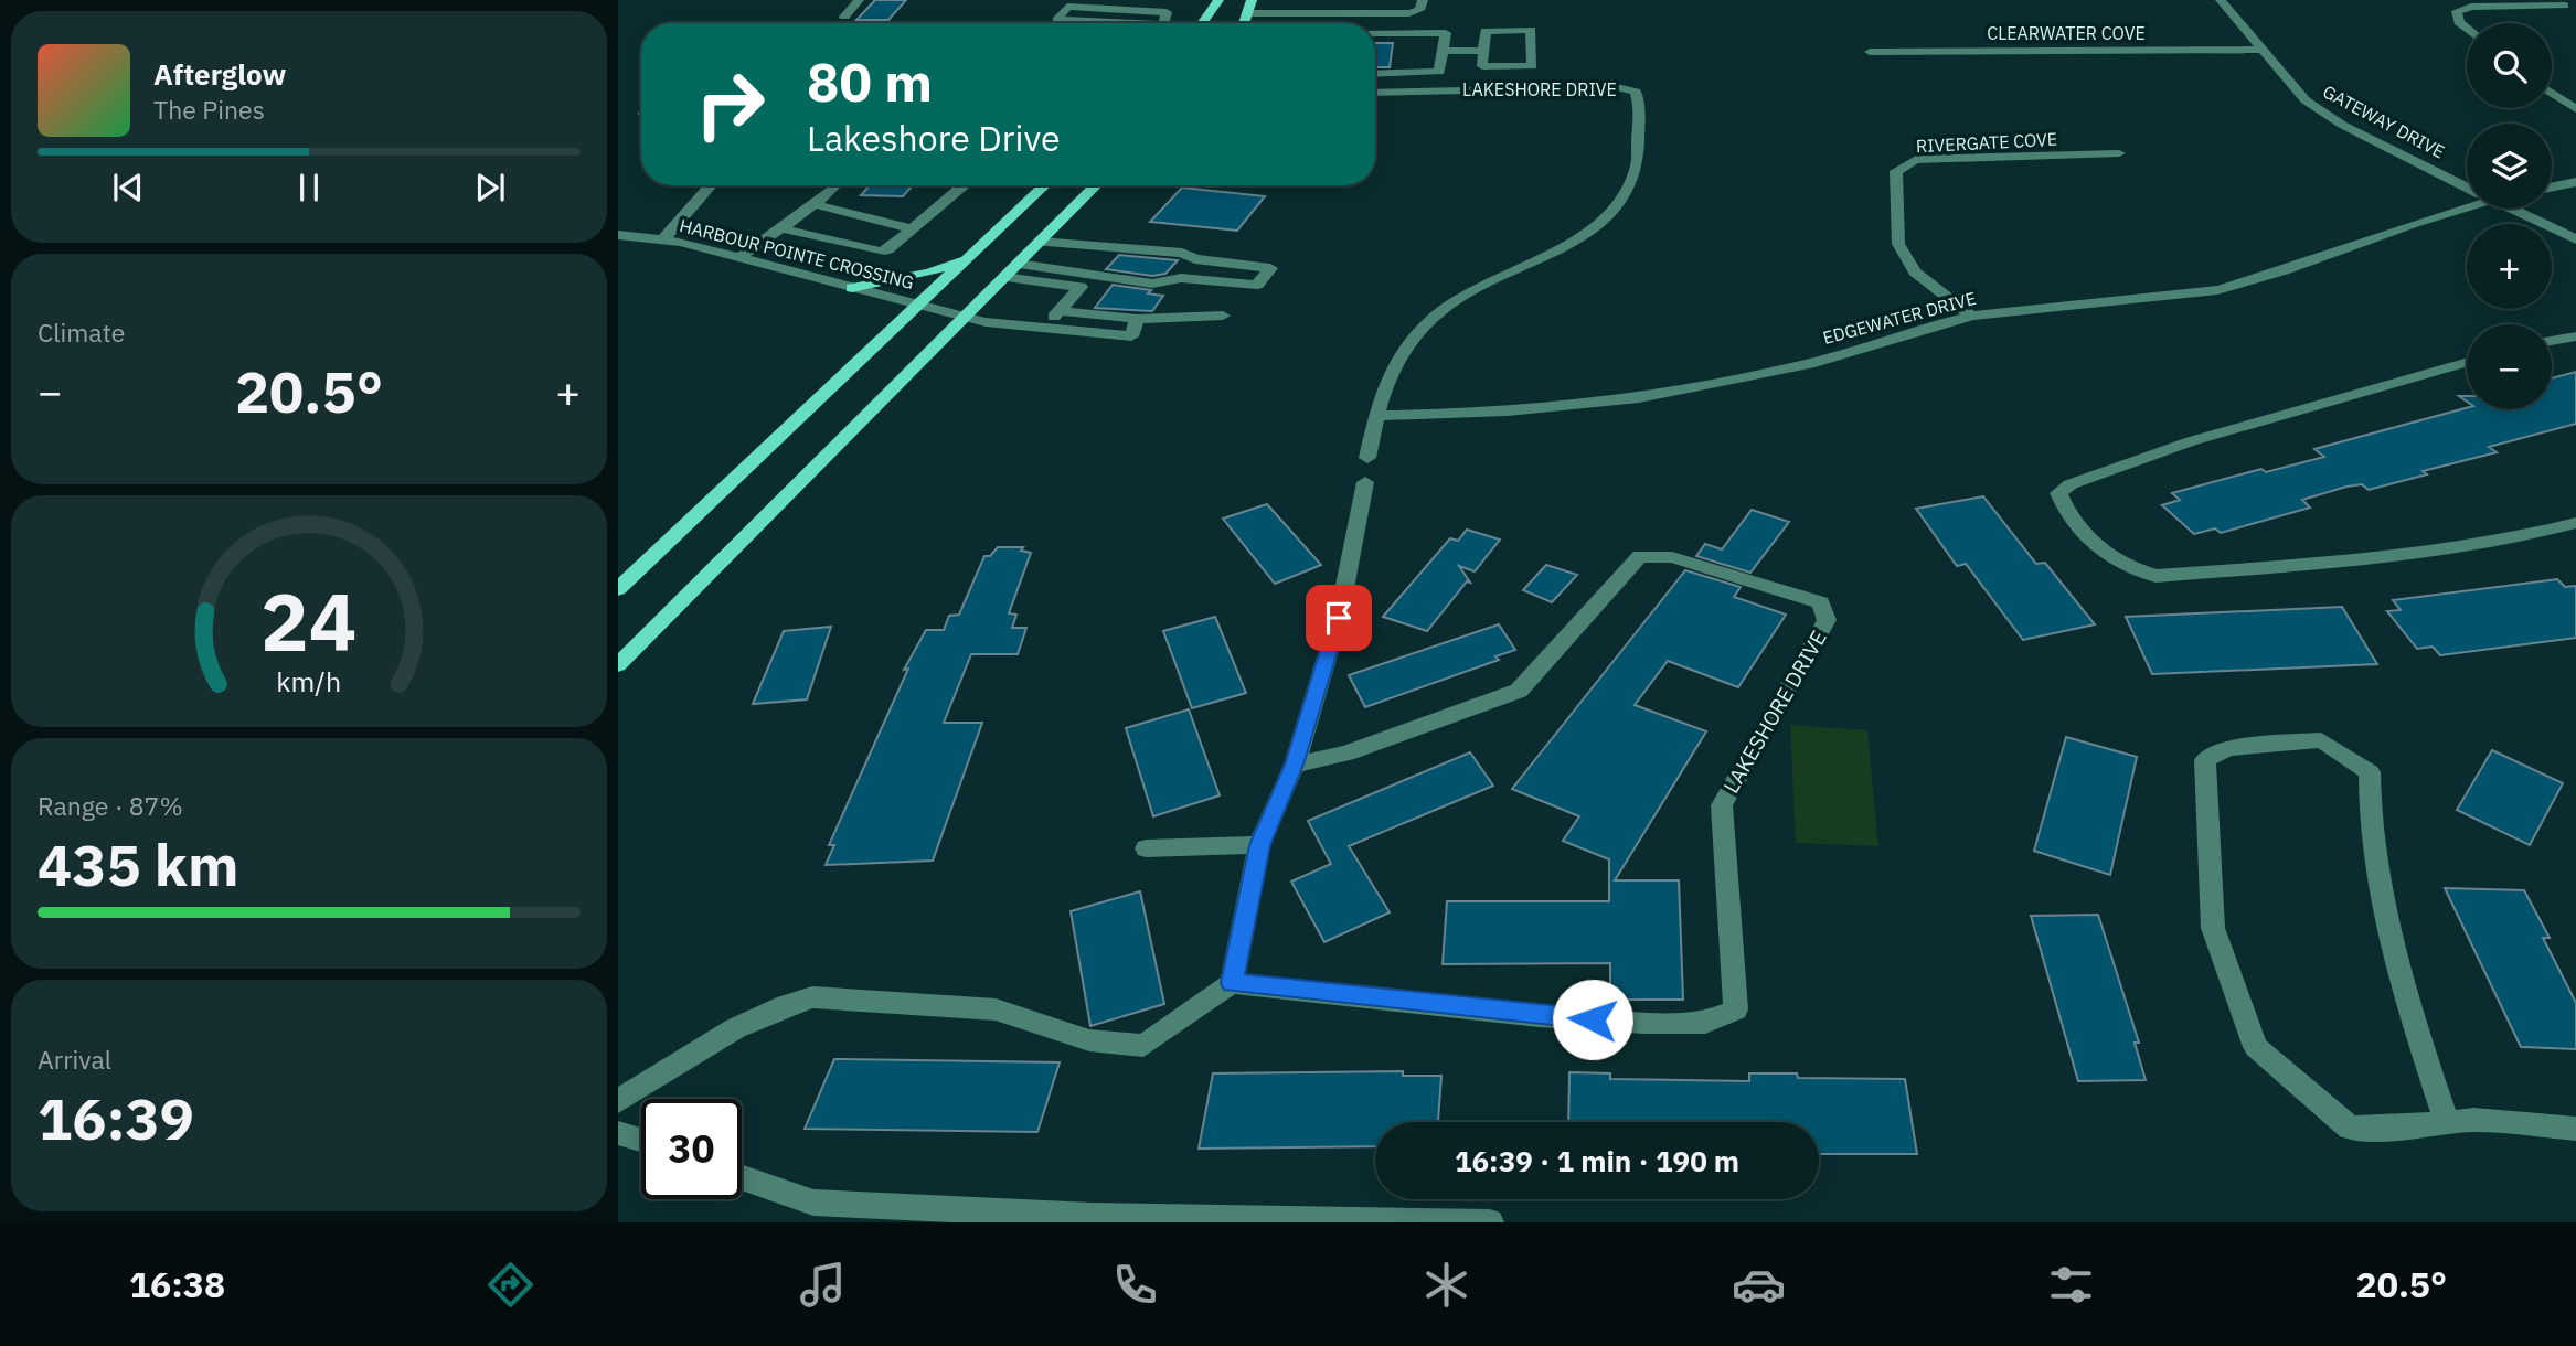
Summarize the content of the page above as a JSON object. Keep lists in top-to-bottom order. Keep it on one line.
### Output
{"streets":{"street":["CLEARWATER COVE","LAKESHORE DRIVE","GATEWAY DRIVE","RIVERGATE COVE","HARBOUR POINTE CROSSING","EDGEWATER DRIVE"]},"crossings":[["CLEARWATER COVE","GATEWAY DRIVE"],["LAKESHORE DRIVE","EDGEWATER DRIVE"],["RIVERGATE COVE","EDGEWATER DRIVE"]],"page":{"map_buttons":["+","−"],"turn":["80 m","Lakeshore Drive"],"song":["Afterglow","The Pines"],"tile":["Climate",["Range · 87%","435 km"],["Arrival","16:39"]],"heat":["−","20.5°","+"],"limit":"30","trip":"16:39 · 1 min · 190 m","tabs":["16:38","20.5°"],"gauge":["24","km/h"]}}
